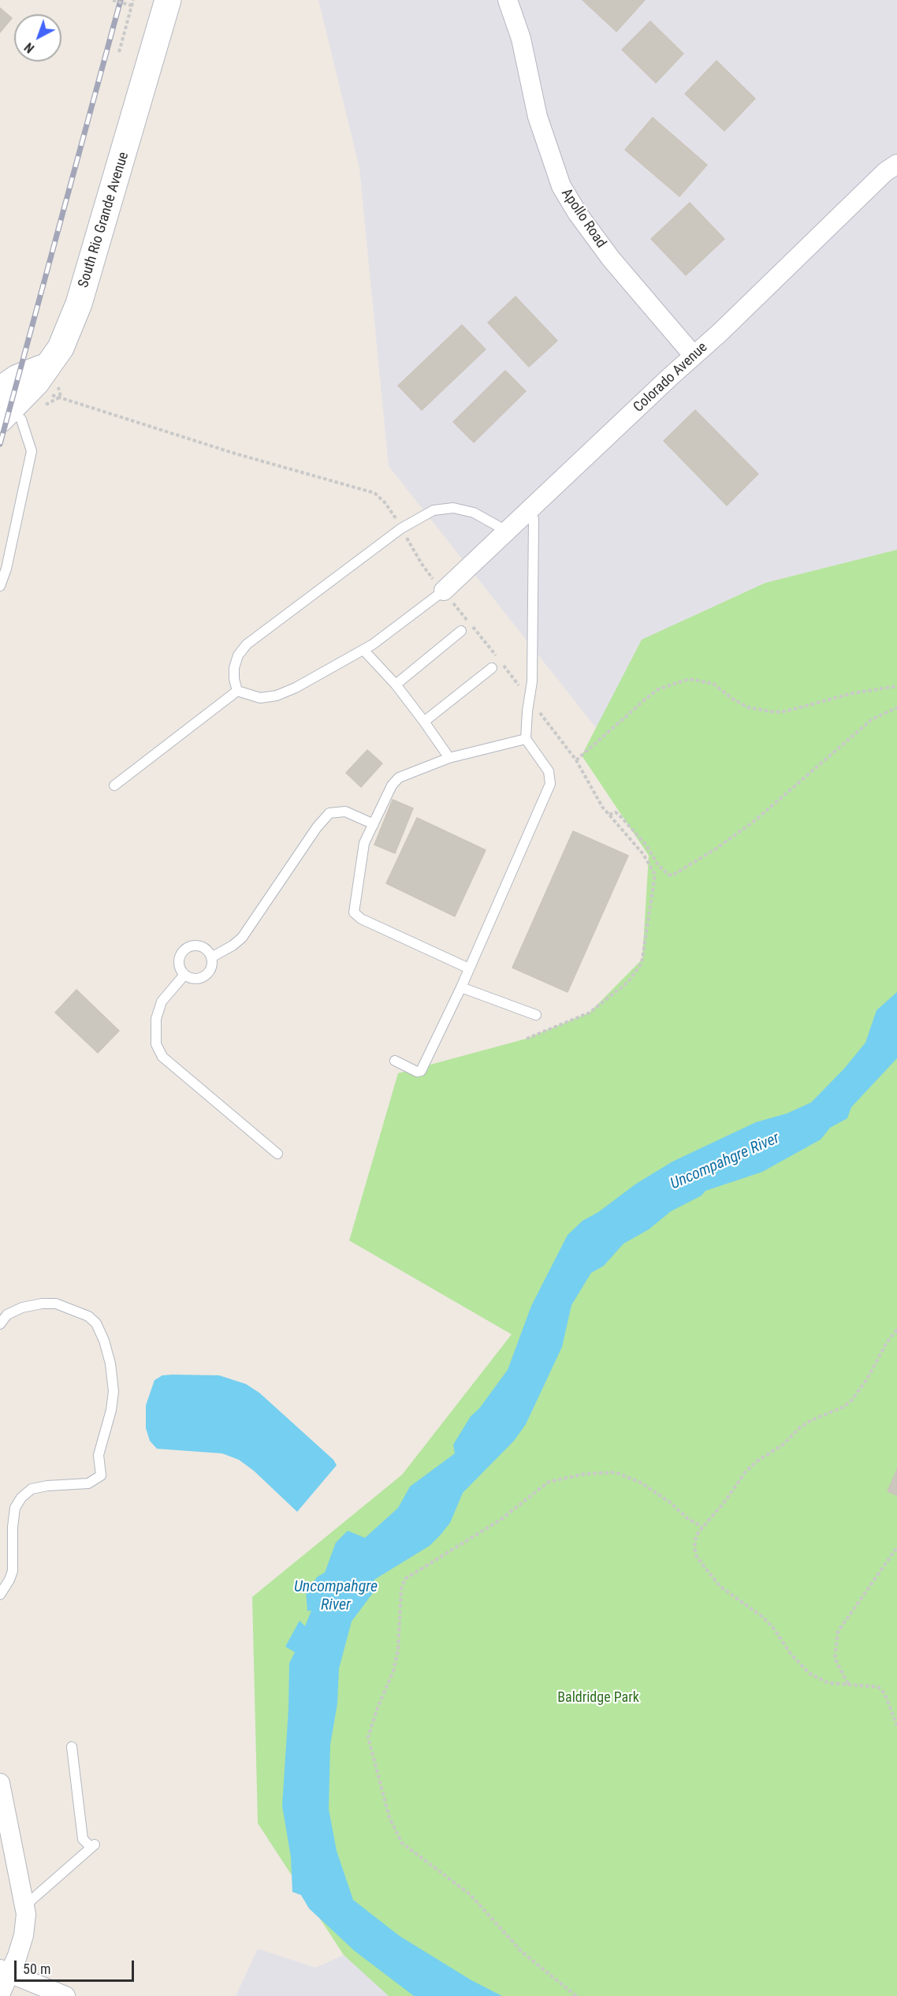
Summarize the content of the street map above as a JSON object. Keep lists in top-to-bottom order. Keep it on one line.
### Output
{"streets":{"street":["Apollo Road","South Rio Grande Avenue","Colorado Avenue"]},"crossings":[["Apollo Road","Colorado Avenue"]],"water":["Uncompahgre River"],"parks":["Baldridge Park"],"scale_bar":"50 m","north":"bottom left"}
